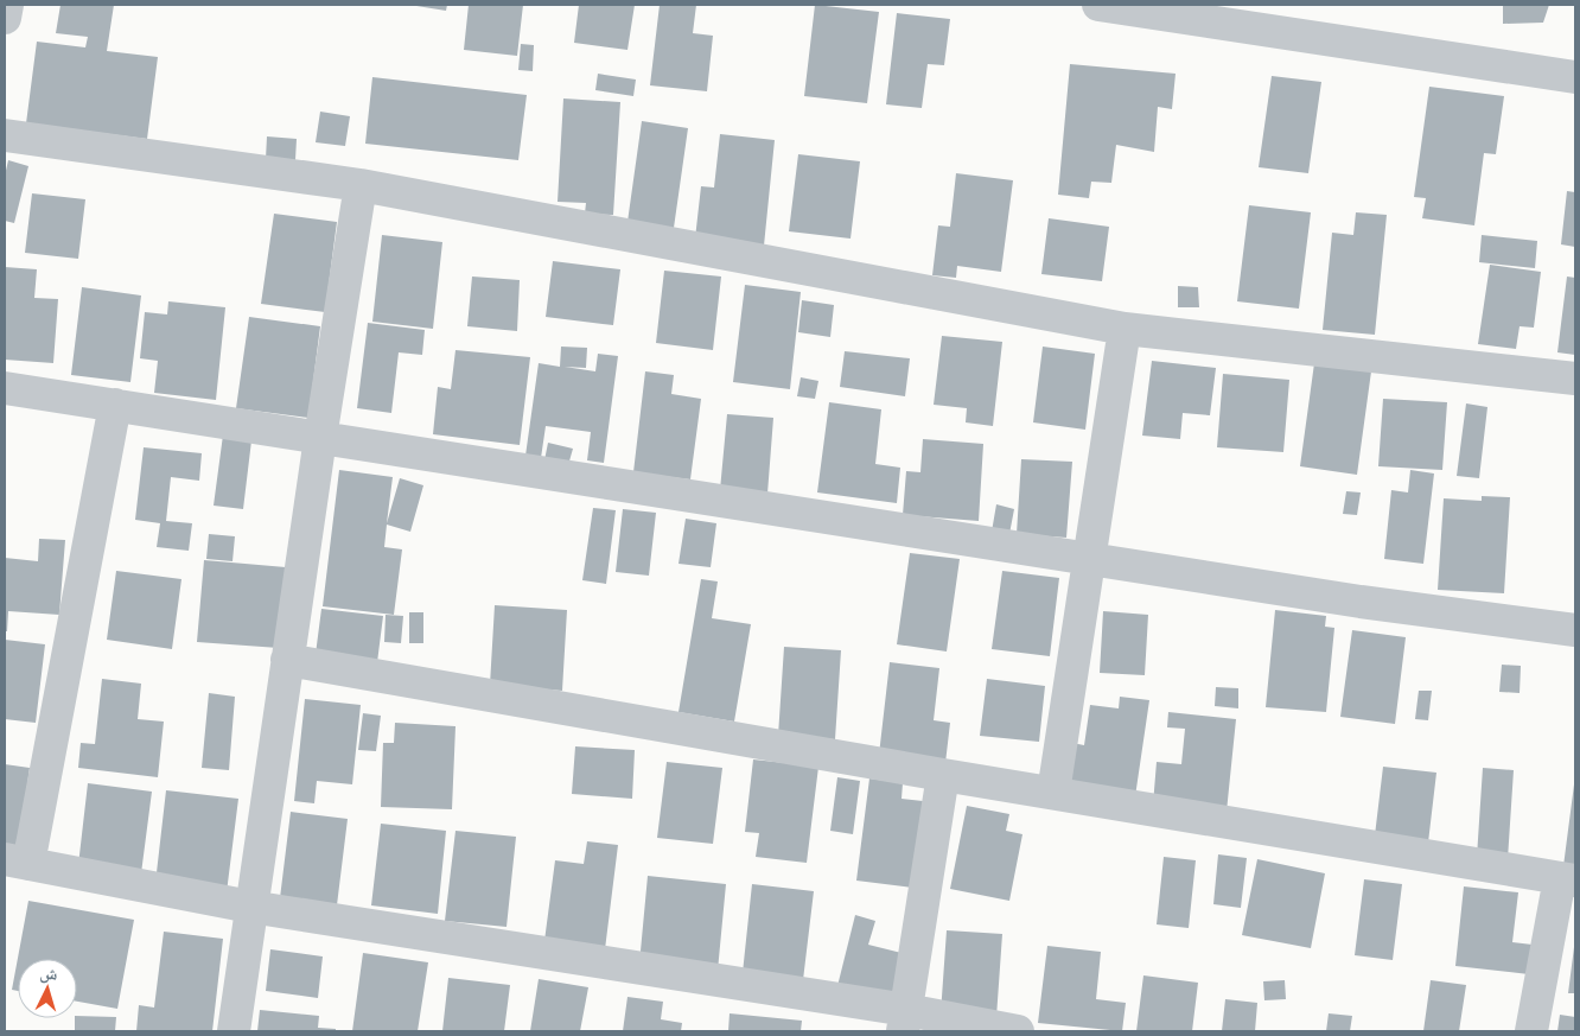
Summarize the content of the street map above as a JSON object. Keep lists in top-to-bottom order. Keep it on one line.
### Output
{"north":"top"}
